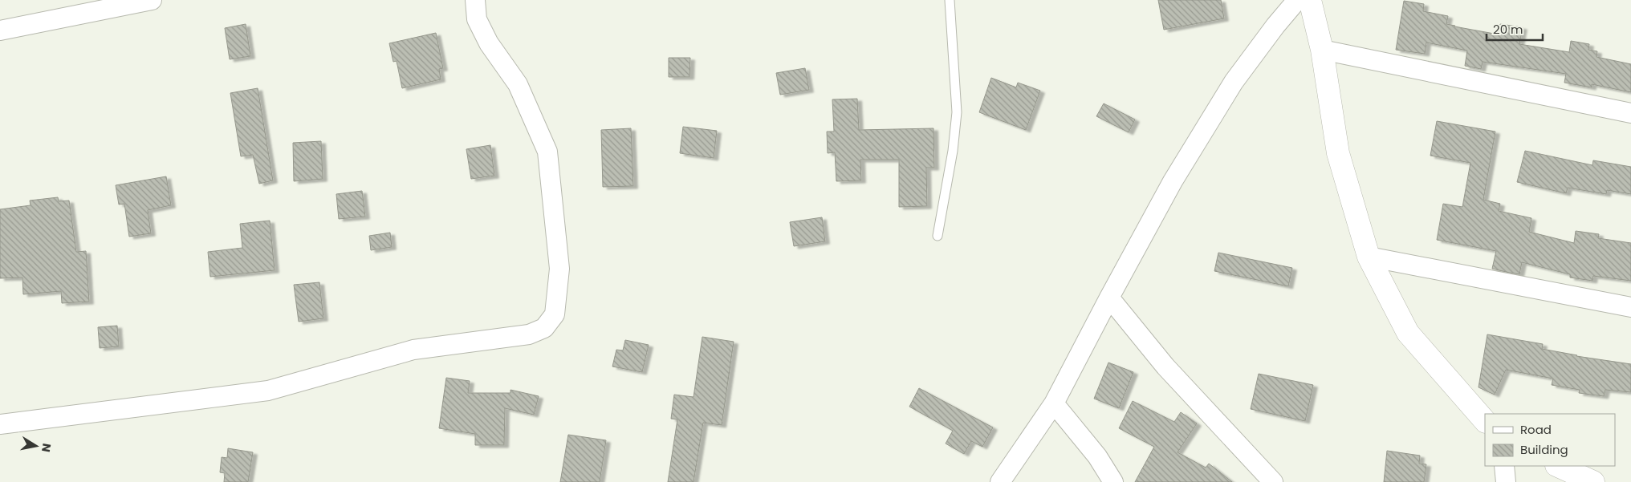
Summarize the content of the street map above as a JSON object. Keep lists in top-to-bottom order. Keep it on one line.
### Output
{"legend":["Road","Building"],"scale_bar":"20 m","north":"right"}
